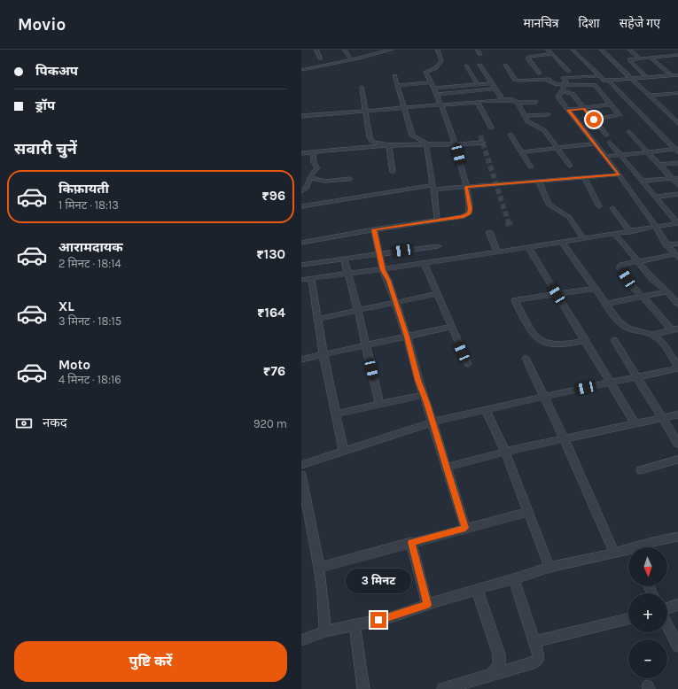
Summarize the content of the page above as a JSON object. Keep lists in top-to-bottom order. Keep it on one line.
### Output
{"north":"bottom","page":{"header":"Movio","nav":["मानचित्र","दिशा","सहेजे गए"],"banner":["पिकअप","ड्रॉप"],"heading":"सवारी चुनें","list":[{"name":"किफ़ायती","note":"1 मिनट · 18:13","value":"₹96"},{"name":"आरामदायक","note":"2 मिनट · 18:14","value":"₹130"},{"name":"XL","note":"3 मिनट · 18:15","value":"₹164"},{"name":"Moto","note":"4 मिनट · 18:16","value":"₹76"}],"pay":["नकद","920 m"],"map_buttons":["+","−"],"bubble":"3 मिनट","buttons":"पुष्टि करें"}}
